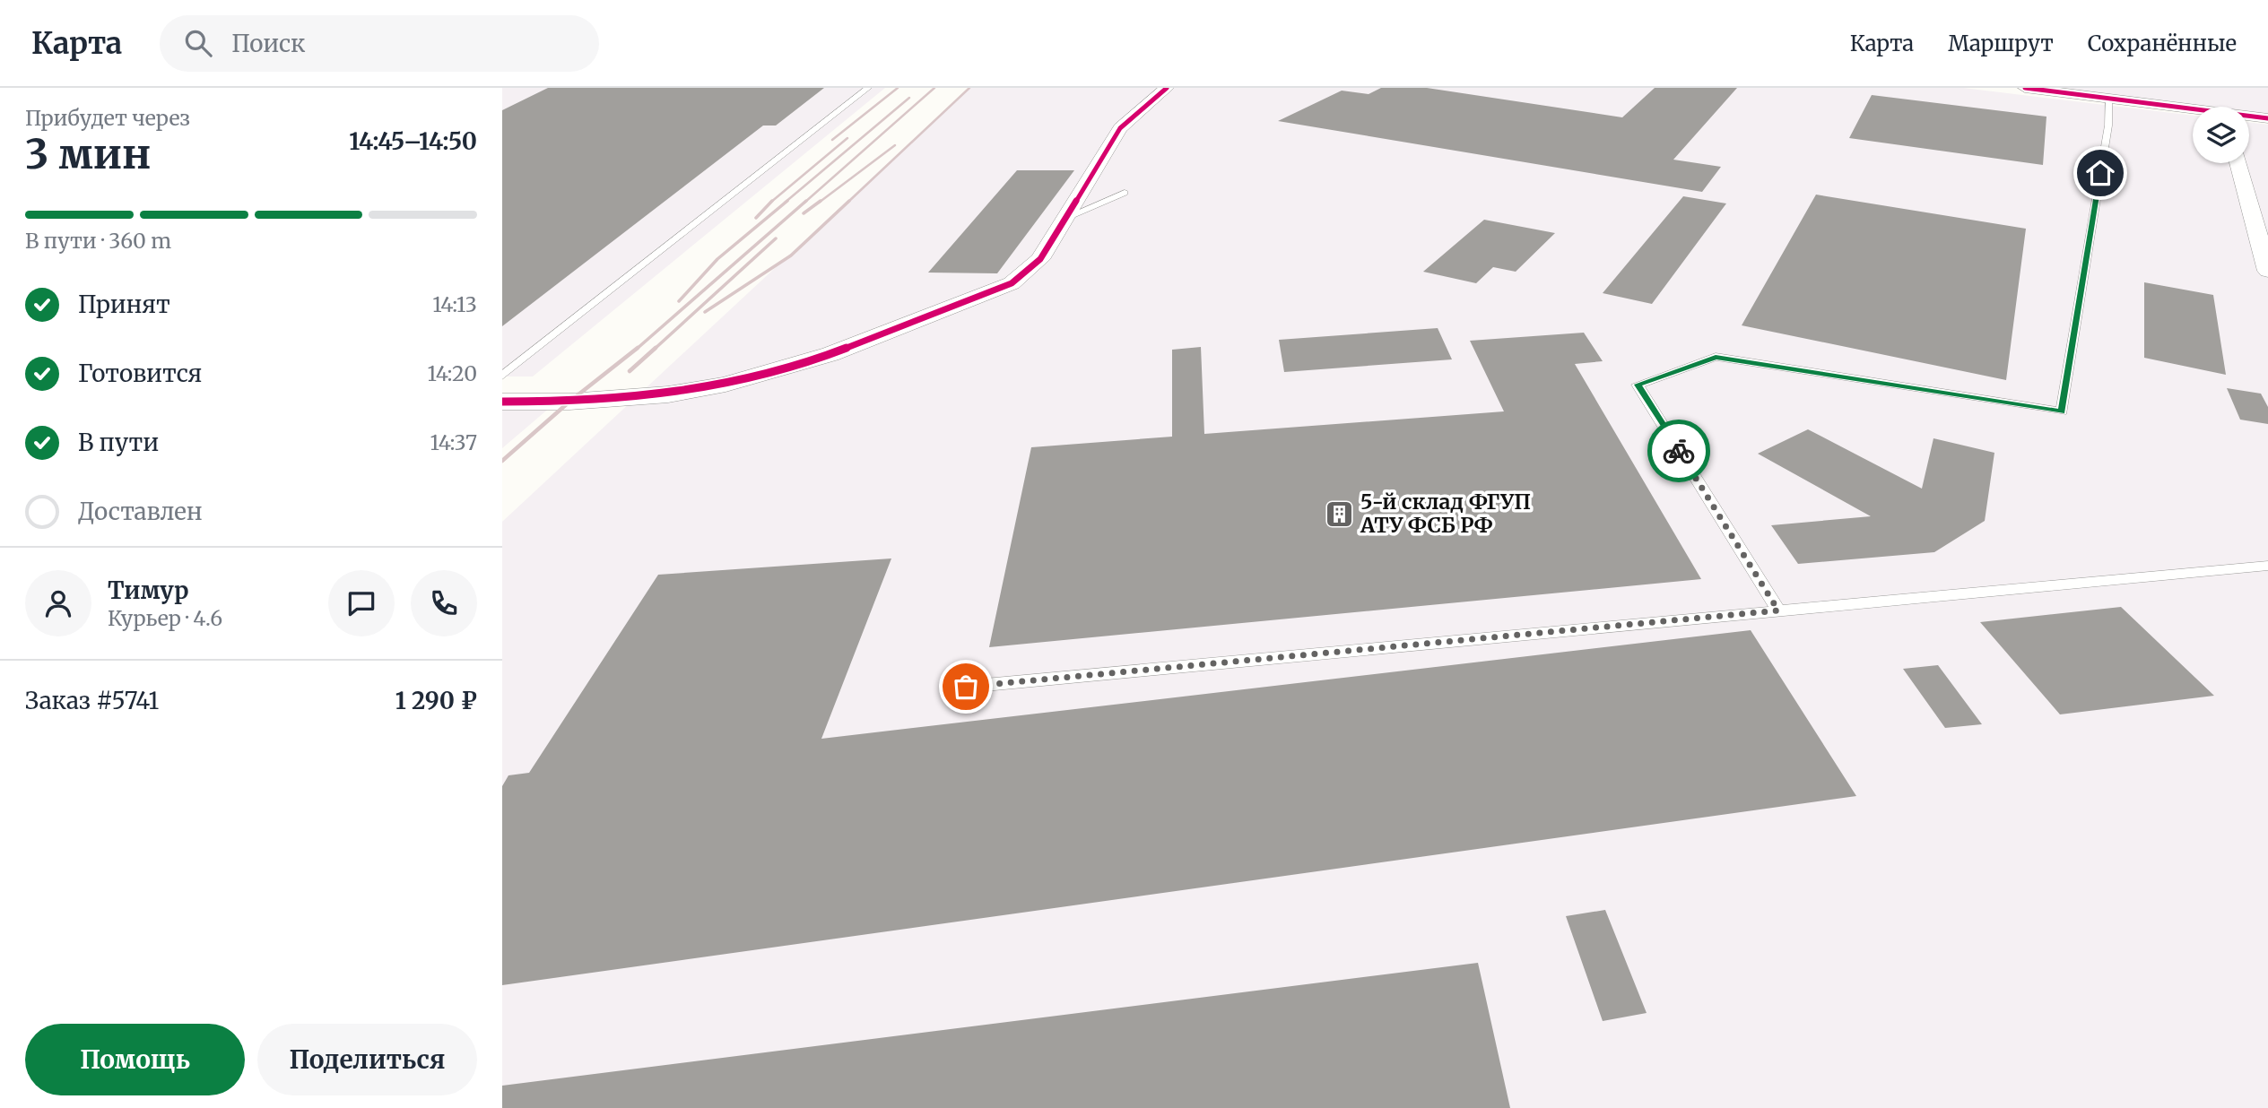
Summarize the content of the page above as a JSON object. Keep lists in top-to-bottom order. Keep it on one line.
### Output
{"places":{"building":["5-й склад ФГУП АТУ ФСБ РФ"]},"page":{"header":"Карта","search":"Поиск","nav":["Карта","Маршрут","Сохранённые"],"heading":["3 мин","Прибудет через","14:45–14:50"],"panel":["Тимур","Курьер · 4.6","Заказ #5741","1 290 ₽"],"bar":"В пути · 360 m","list":[["Принят","14:13"],["Готовится","14:20"],["В пути","14:37"],"Доставлен"],"buttons":["Помощь","Поделиться"]}}
